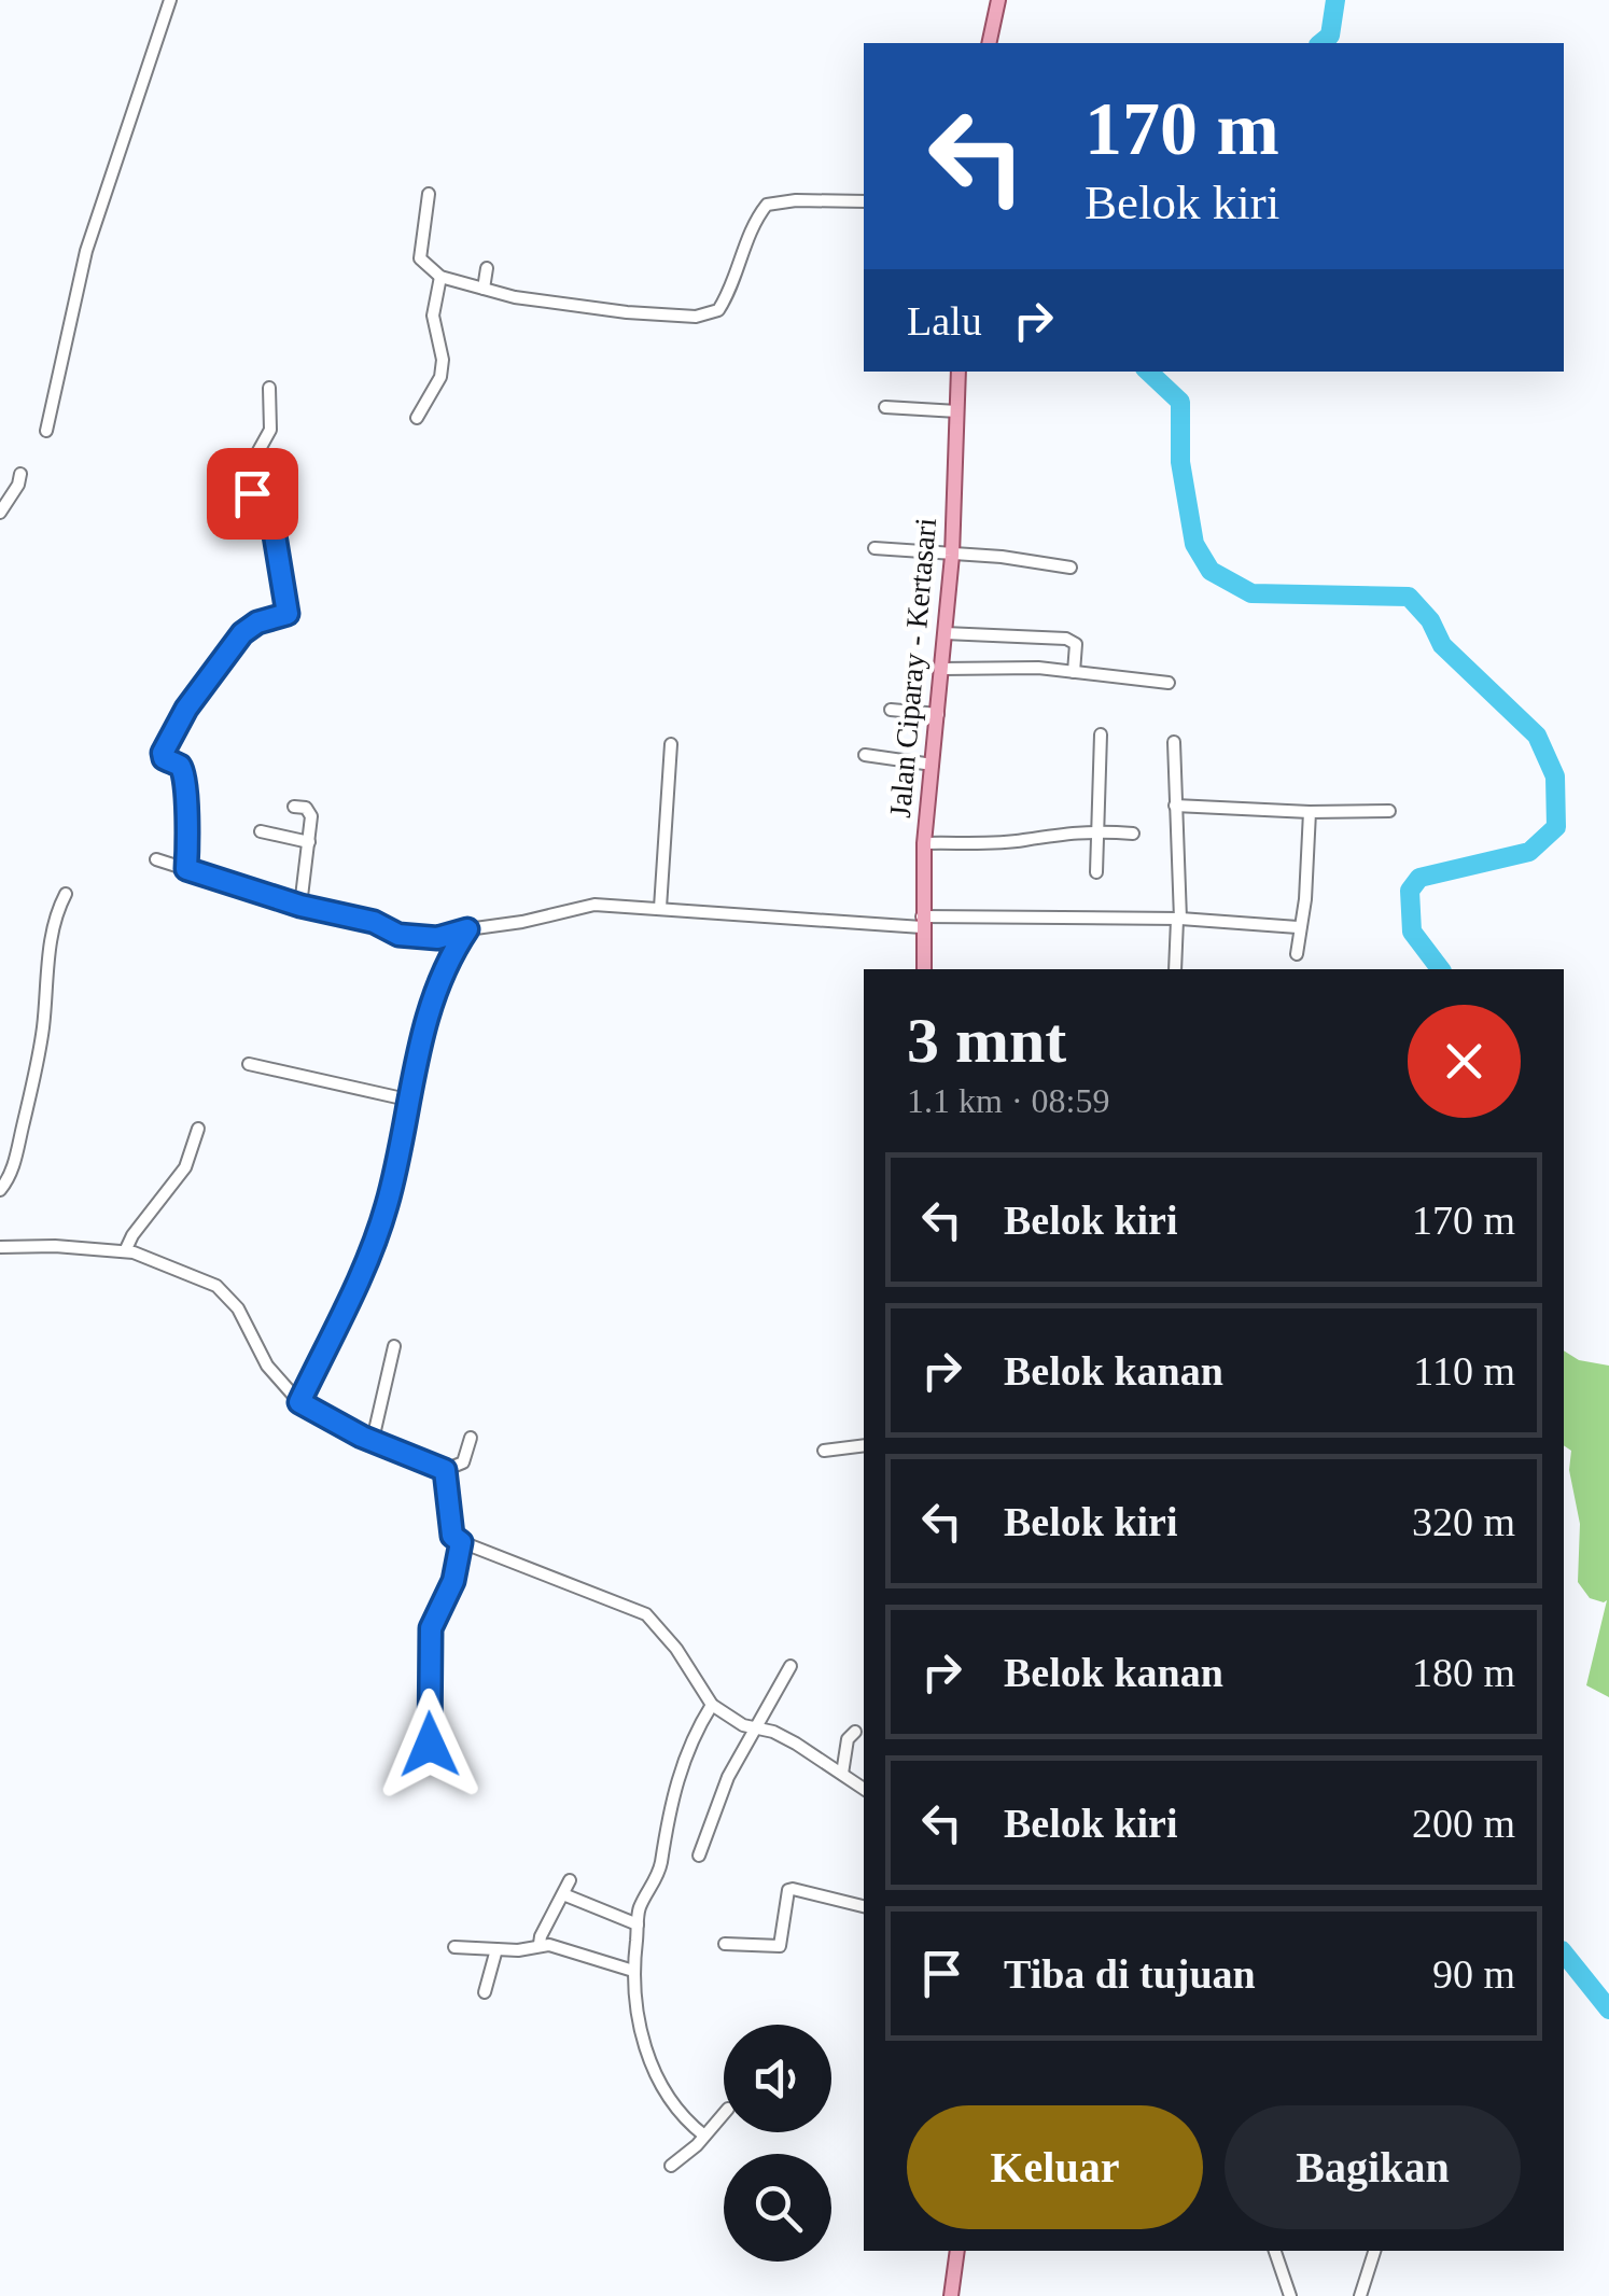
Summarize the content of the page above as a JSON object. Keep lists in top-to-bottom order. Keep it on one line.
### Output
{"streets":{"main road":["Jalan Ciparay - Kertasari"]},"page":{"turn":["170 m","Belok kiri"],"then":"Lalu","heading":["3 mnt","1.1 km · 08:59"],"list":[{"name":"Belok kiri","value":"170 m"},{"name":"Belok kanan","value":"110 m"},{"name":"Belok kiri","value":"320 m"},{"name":"Belok kanan","value":"180 m"},{"name":"Belok kiri","value":"200 m"},{"name":"Tiba di tujuan","value":"90 m"}],"buttons":["Keluar","Bagikan"]}}
